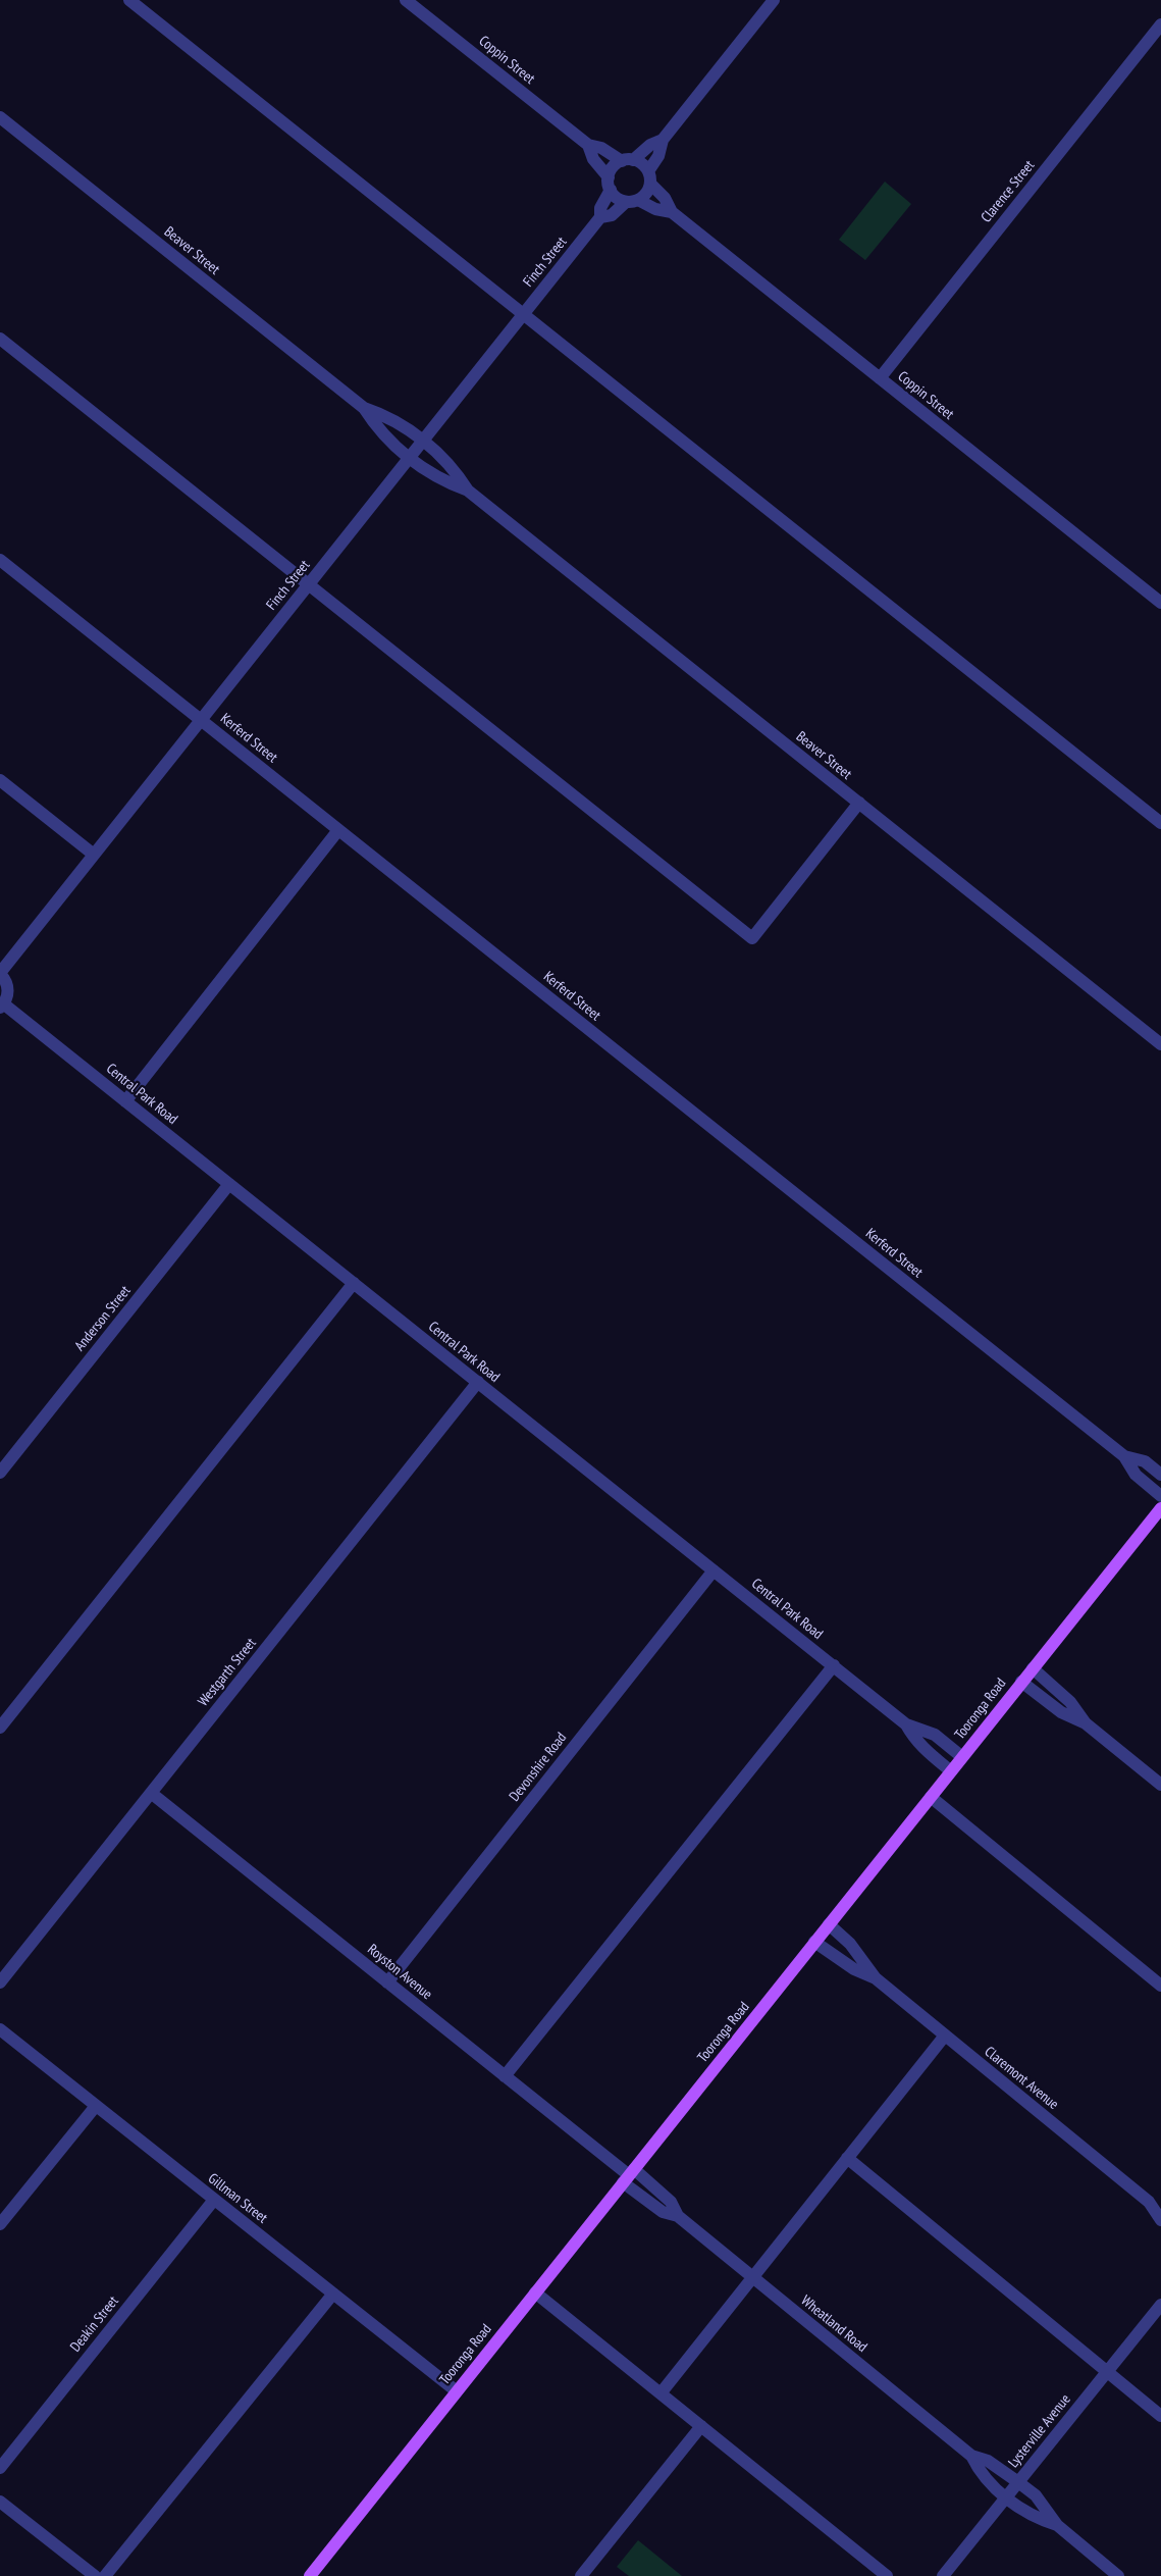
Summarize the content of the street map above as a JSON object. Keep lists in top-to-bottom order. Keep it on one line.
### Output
{"streets":{"main road":["Tooronga Road"],"street":["Coppin Street","Clarence Street","Beaver Street","Finch Street","Kerferd Street","Central Park Road","Anderson Street","Westgarth Street","Devonshire Road","Royston Avenue","Claremont Avenue","Gillman Street","Deakin Street","Wheatland Road","Lysterville Avenue"]},"crossings":[["Coppin Street","Clarence Street"],["Coppin Street","Finch Street"],["Beaver Street","Finch Street"],["Finch Street","Kerferd Street"],["Central Park Road","Anderson Street"],["Central Park Road","Westgarth Street"],["Central Park Road","Tooronga Road"],["Central Park Road","Devonshire Road"],["Westgarth Street","Royston Avenue"],["Tooronga Road","Royston Avenue"],["Tooronga Road","Claremont Avenue"],["Tooronga Road","Gillman Street"],["Tooronga Road","Wheatland Road"],["Devonshire Road","Royston Avenue"],["Royston Avenue","Wheatland Road"],["Gillman Street","Deakin Street"],["Wheatland Road","Lysterville Avenue"]]}
